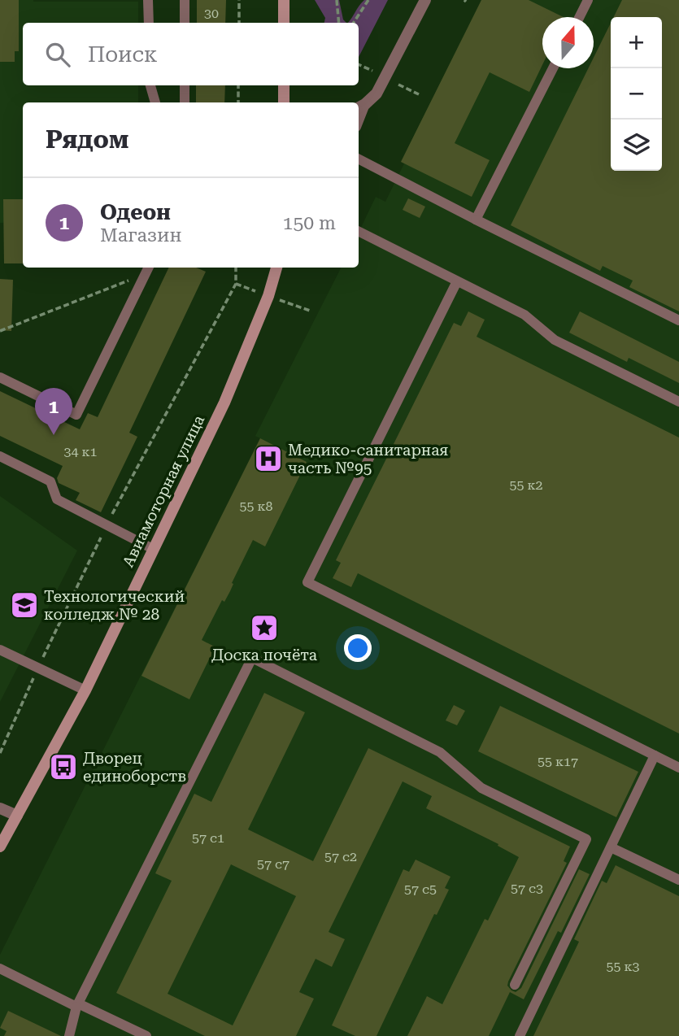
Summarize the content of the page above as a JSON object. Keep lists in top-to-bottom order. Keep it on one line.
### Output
{"streets":{"street":["Авиамоторная улица"]},"places":{"hospital":["Медико-санитарная часть №95"],"school or university":["Технологический колледж № 28"],"place":["Доска почёта"],"bus stop":["Дворец единоборств"]},"house_numbers":["30","34 к1","55 к2","55 к8","55 к17","57 с1","57 с2","57 с7","57 с3","57 с5","55 к3"],"north":"top","page":{"map_buttons":["+","−"],"search":"Поиск","heading":"Рядом","list":[{"mark":"1","name":"Одеон","note":"Магазин","value":"150 m"}],"pins":"1"}}
